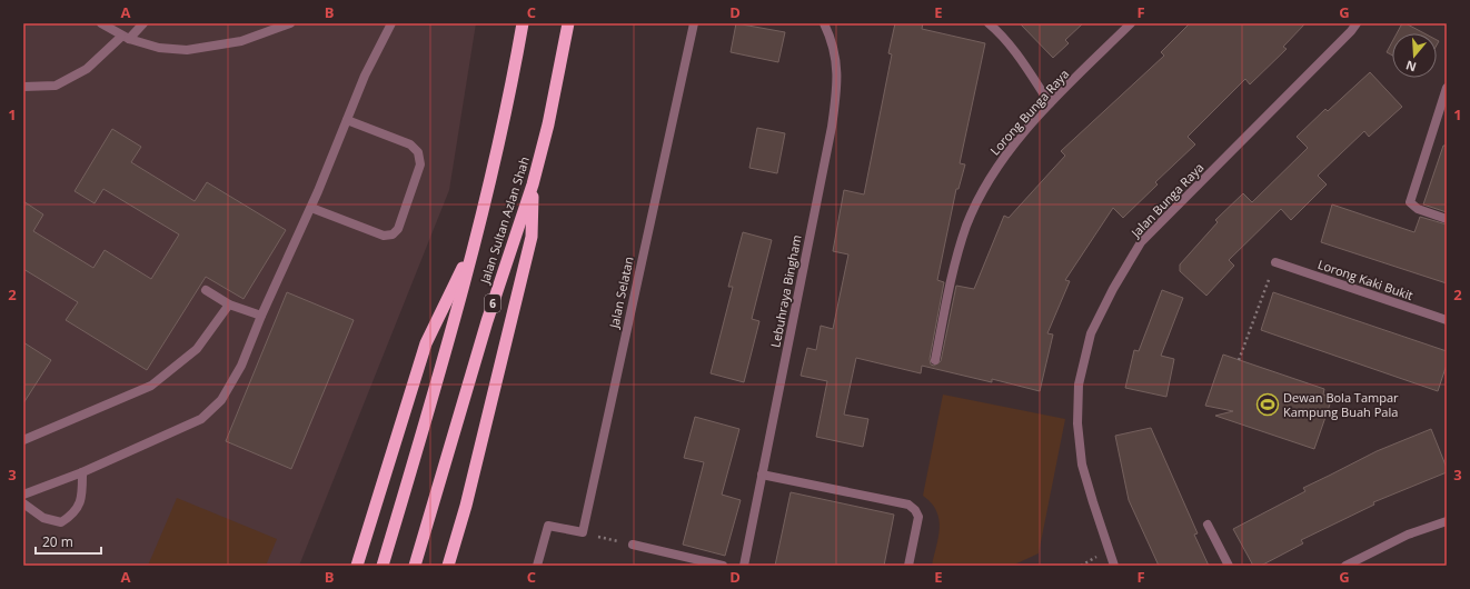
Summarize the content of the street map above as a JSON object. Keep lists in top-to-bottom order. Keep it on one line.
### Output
{"streets":{"highway":["Jalan Sultan Azlan Shah","6"],"street":["Lorong Bunga Raya","Jalan Bunga Raya","Lorong Kaki Bukit","Lebuhraya Bingham","Jalan Selatan"]},"places":{"sports":["Dewan Bola Tampar Kampung Buah Pala"]},"scale_bar":"20 m","north":"bottom","grid":{"columns":["A","B","C","D","E","F","G"],"rows":["1","2","3"]}}
